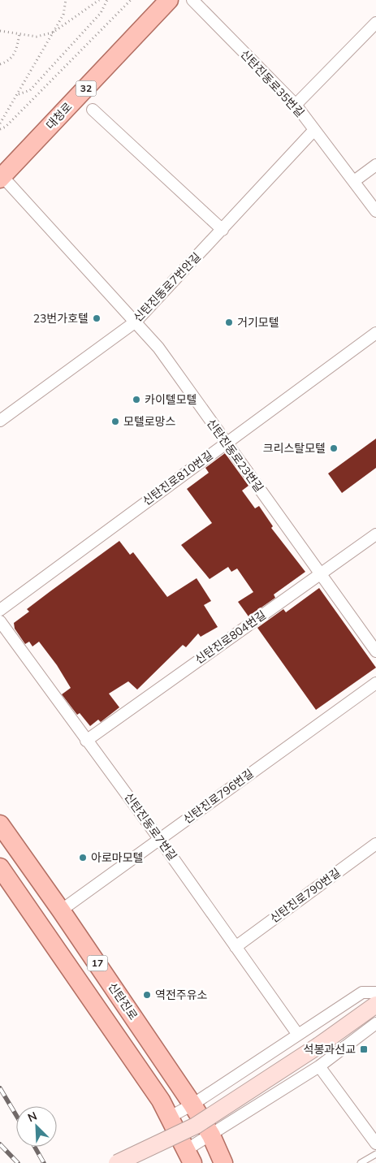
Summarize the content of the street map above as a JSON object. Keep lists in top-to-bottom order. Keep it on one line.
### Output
{"streets":{"main road":["32","대청로","17","신탄진로"],"street":["신탄진동로35번길","신탄진동로7번안길","신탄진동로23번길","신탄진로810번길","신탄진로804번길","신탄진로796번길","신탄진동로7번길","신탄진로790번길"]},"crossings":[["신탄진동로35번길","신탄진동로7번안길"],["대청로","신탄진동로23번길"],["신탄진동로7번안길","신탄진동로23번길"],["신탄진동로23번길","신탄진로810번길"],["신탄진동로23번길","신탄진로804번길"],["신탄진로804번길","신탄진동로7번길"],["신탄진로796번길","신탄진동로7번길"],["신탄진로796번길","신탄진로"],["신탄진동로7번길","신탄진로790번길"]],"places":{"other":["23번가호텔","거기모텔","카이텔모텔","모텔로망스","크리스탈모텔","아로마모텔","역전주유소"],"transit":["석봉과선교"]},"north":"top left"}
